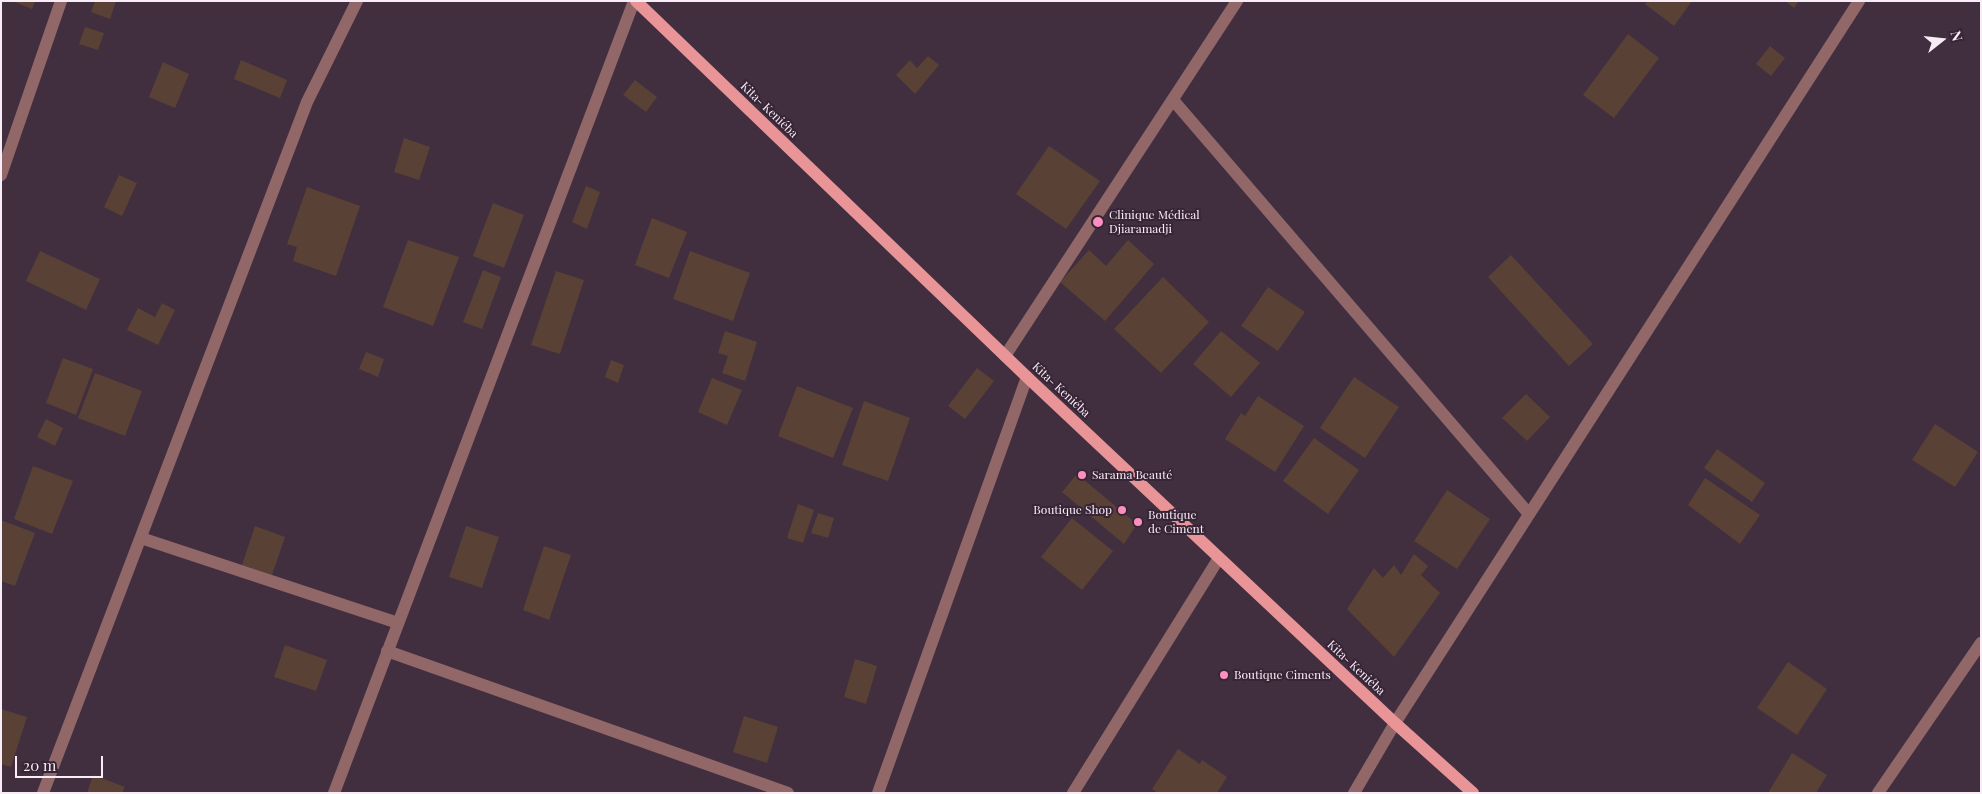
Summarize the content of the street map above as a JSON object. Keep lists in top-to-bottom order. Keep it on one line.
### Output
{"streets":{"main road":["Kita- Keniéba"]},"places":["Clinique Médical Djiaramadji","Sarama Beauté","Boutique Shop","Boutique de Ciment","Boutique Ciments"],"scale_bar":"20 m","north":"right"}
